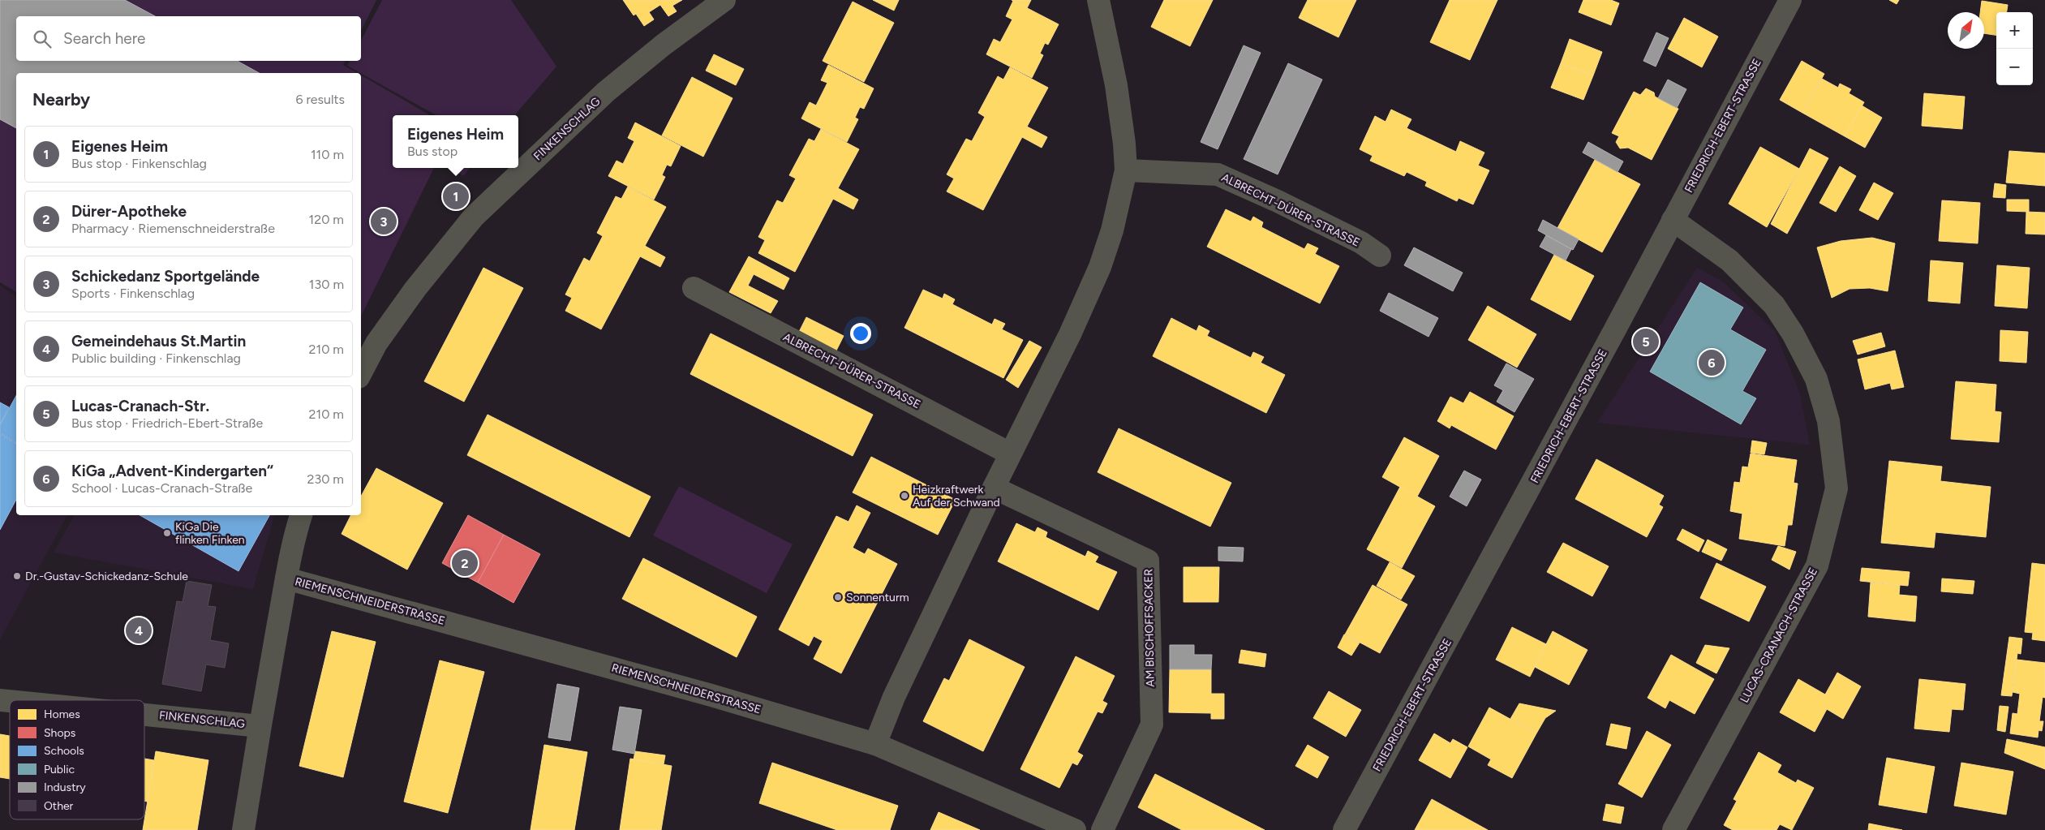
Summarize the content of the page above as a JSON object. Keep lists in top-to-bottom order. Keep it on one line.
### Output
{"streets":{"street":["FRIEDRICH-EBERT-STRASSE","FINKENSCHLAG","ALBRECHT-DÜRER-STRASSE","RIEMENSCHNEIDERSTRASSE","AM BISCHOFFSACKER","LUCAS-CRANACH-STRASSE"]},"crossings":[["FRIEDRICH-EBERT-STRASSE","LUCAS-CRANACH-STRASSE"],["FINKENSCHLAG","RIEMENSCHNEIDERSTRASSE"]],"places":["Heizkraftwerk Auf der Schwand","KiGa Die flinken Finken","Dr.-Gustav-Schickedanz-Schule","Sonnenturm"],"legend":["Homes","Shops","Schools","Public","Industry","Other"],"north":"top right","page":{"map_buttons":["+","−"],"search":"Search here","heading":["Nearby","6 results"],"popup":["Eigenes Heim","Bus stop"],"list":[{"mark":"1","name":"Eigenes Heim","note":"Bus stop · Finkenschlag","value":"110 m"},{"mark":"2","name":"Dürer-Apotheke","note":"Pharmacy · Riemenschneiderstraße","value":"120 m"},{"mark":"3","name":"Schickedanz Sportgelände","note":"Sports · Finkenschlag","value":"130 m"},{"mark":"4","name":"Gemeindehaus St.Martin","note":"Public building · Finkenschlag","value":"210 m"},{"mark":"5","name":"Lucas-Cranach-Str.","note":"Bus stop · Friedrich-Ebert-Straße","value":"210 m"},{"mark":"6","name":"KiGa „Advent-Kindergarten“","note":"School · Lucas-Cranach-Straße","value":"230 m"}],"pins":["1","3","5","6","2","4"]}}
